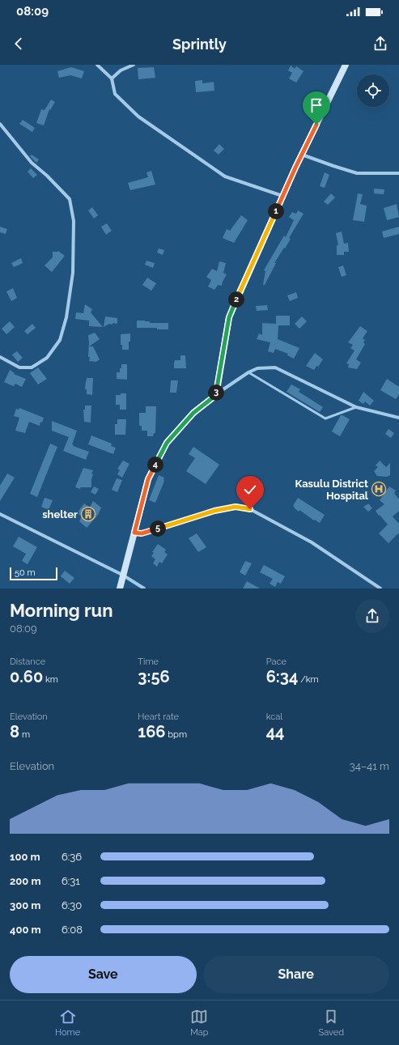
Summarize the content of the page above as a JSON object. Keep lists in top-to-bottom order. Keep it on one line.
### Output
{"places":{"hospital":["Kasulu District Hospital"],"building":["shelter"]},"scale_bar":"50 m","page":{"status":"08:09","header":"Sprintly","pins":["1","2","3","4","5"],"scale":"50 m","heading":["Morning run","08:09"],"stats":[["Distance","0.60 km"],["Time","3:56"],["Pace","6:34 /km"],["Elevation","8 m"],["Heart rate","166 bpm"],["kcal","44"]],"chart":["Elevation","34–41 m"],"list":[{"name":"100 m","note":"6:36"},{"name":"200 m","note":"6:31"},{"name":"300 m","note":"6:30"},{"name":"400 m","note":"6:08"}],"buttons":["Save","Share"],"tabs":["Home","Map","Saved"]}}
